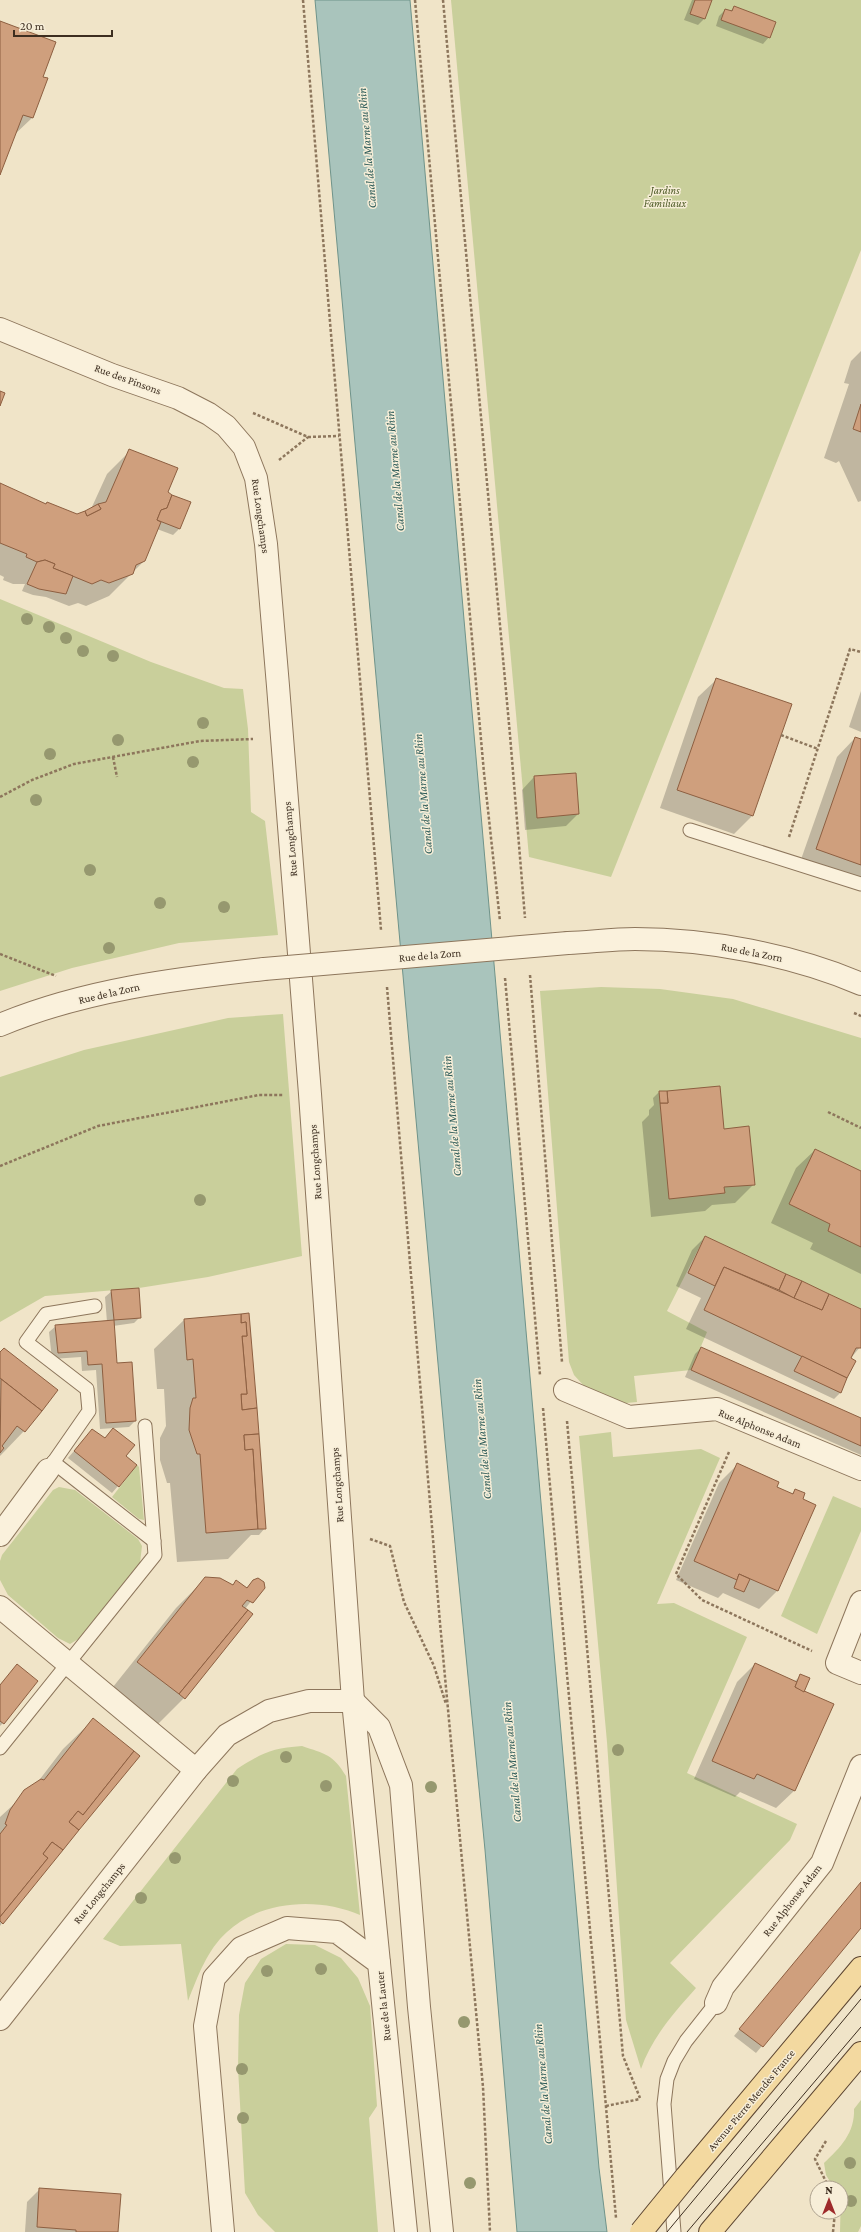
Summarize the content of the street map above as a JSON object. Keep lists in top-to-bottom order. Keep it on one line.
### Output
{"streets":{"main road":["Avenue Pierre Mendès France"],"street":["Rue des Pinsons","Rue Longchamps","Rue de la Zorn","Rue Alphonse Adam","Rue de la Lauter"]},"crossings":[["Rue des Pinsons","Rue Longchamps"]],"water":["Canal de la Marne au Rhin"],"parks":["Jardins Familiaux"],"scale_bar":"20 m","north":"top"}
